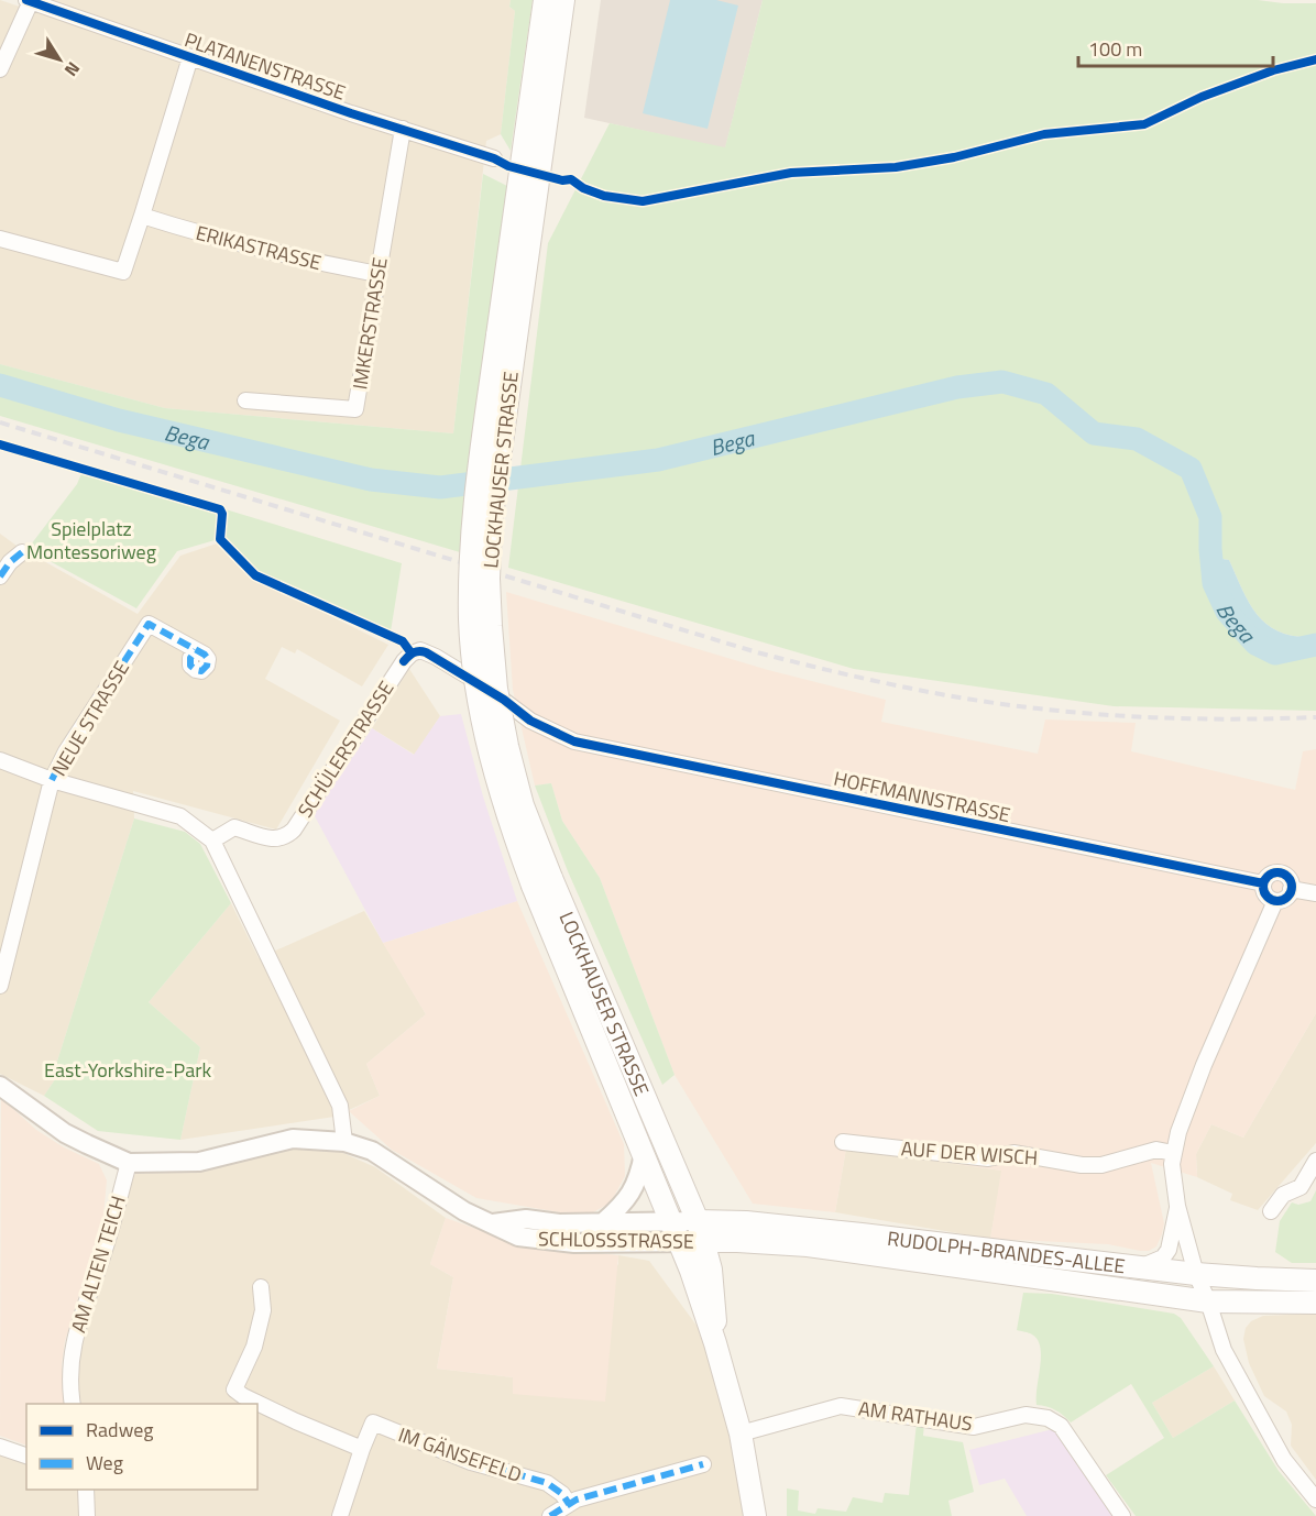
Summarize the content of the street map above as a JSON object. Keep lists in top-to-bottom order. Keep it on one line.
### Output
{"streets":{"main road":["LOCKHAUSER STRASSE","RUDOLPH-BRANDES-ALLEE"],"street":["PLATANENSTRASSE","ERIKASTRASSE","IMKERSTRASSE","NEUE STRASSE","SCHÜLERSTRASSE","HOFFMANNSTRASSE","AUF DER WISCH","SCHLOSSSTRASSE","AM ALTEN TEICH","AM RATHAUS","IM GÄNSEFELD"]},"crossings":[["PLATANENSTRASSE","IMKERSTRASSE"],["ERIKASTRASSE","IMKERSTRASSE"],["LOCKHAUSER STRASSE","SCHLOSSSTRASSE"],["LOCKHAUSER STRASSE","RUDOLPH-BRANDES-ALLEE"],["SCHÜLERSTRASSE","HOFFMANNSTRASSE"],["SCHLOSSSTRASSE","RUDOLPH-BRANDES-ALLEE"],["SCHLOSSSTRASSE","AM ALTEN TEICH"]],"water":["Bega"],"parks":["Spielplatz Montessoriweg","East-Yorkshire-Park"],"legend":["Radweg","Weg"],"scale_bar":"100 m","north":"bottom right"}
